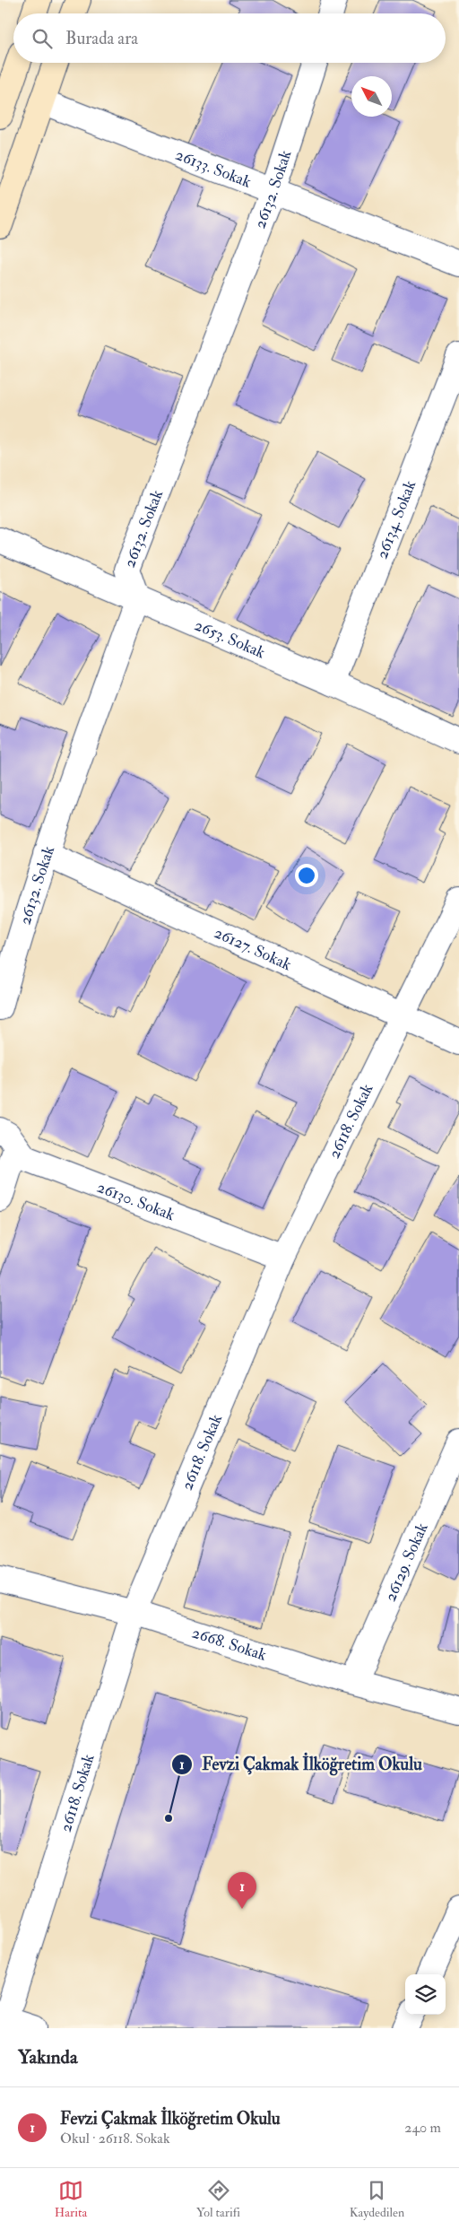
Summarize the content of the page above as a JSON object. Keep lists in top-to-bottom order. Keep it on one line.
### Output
{"streets":{"street":["26133. Sokak","26132. Sokak","26134. Sokak","2653. Sokak","26127. Sokak","26118. Sokak","26130. Sokak","26129. Sokak","2668. Sokak"]},"crossings":[["26133. Sokak","26132. Sokak"],["26132. Sokak","2653. Sokak"],["26132. Sokak","26127. Sokak"],["26134. Sokak","2653. Sokak"],["26127. Sokak","26118. Sokak"],["26118. Sokak","26130. Sokak"],["26118. Sokak","2668. Sokak"],["26129. Sokak","2668. Sokak"]],"places":["Fevzi Çakmak İlköğretim Okulu"],"north":"top left","page":{"search":"Burada ara","pins":"1","heading":"Yakında","list":[{"mark":"1","name":"Fevzi Çakmak İlköğretim Okulu","note":"Okul · 26118. Sokak","value":"240 m"}],"nav":["Harita","Yol tarifi","Kaydedilen"]}}
